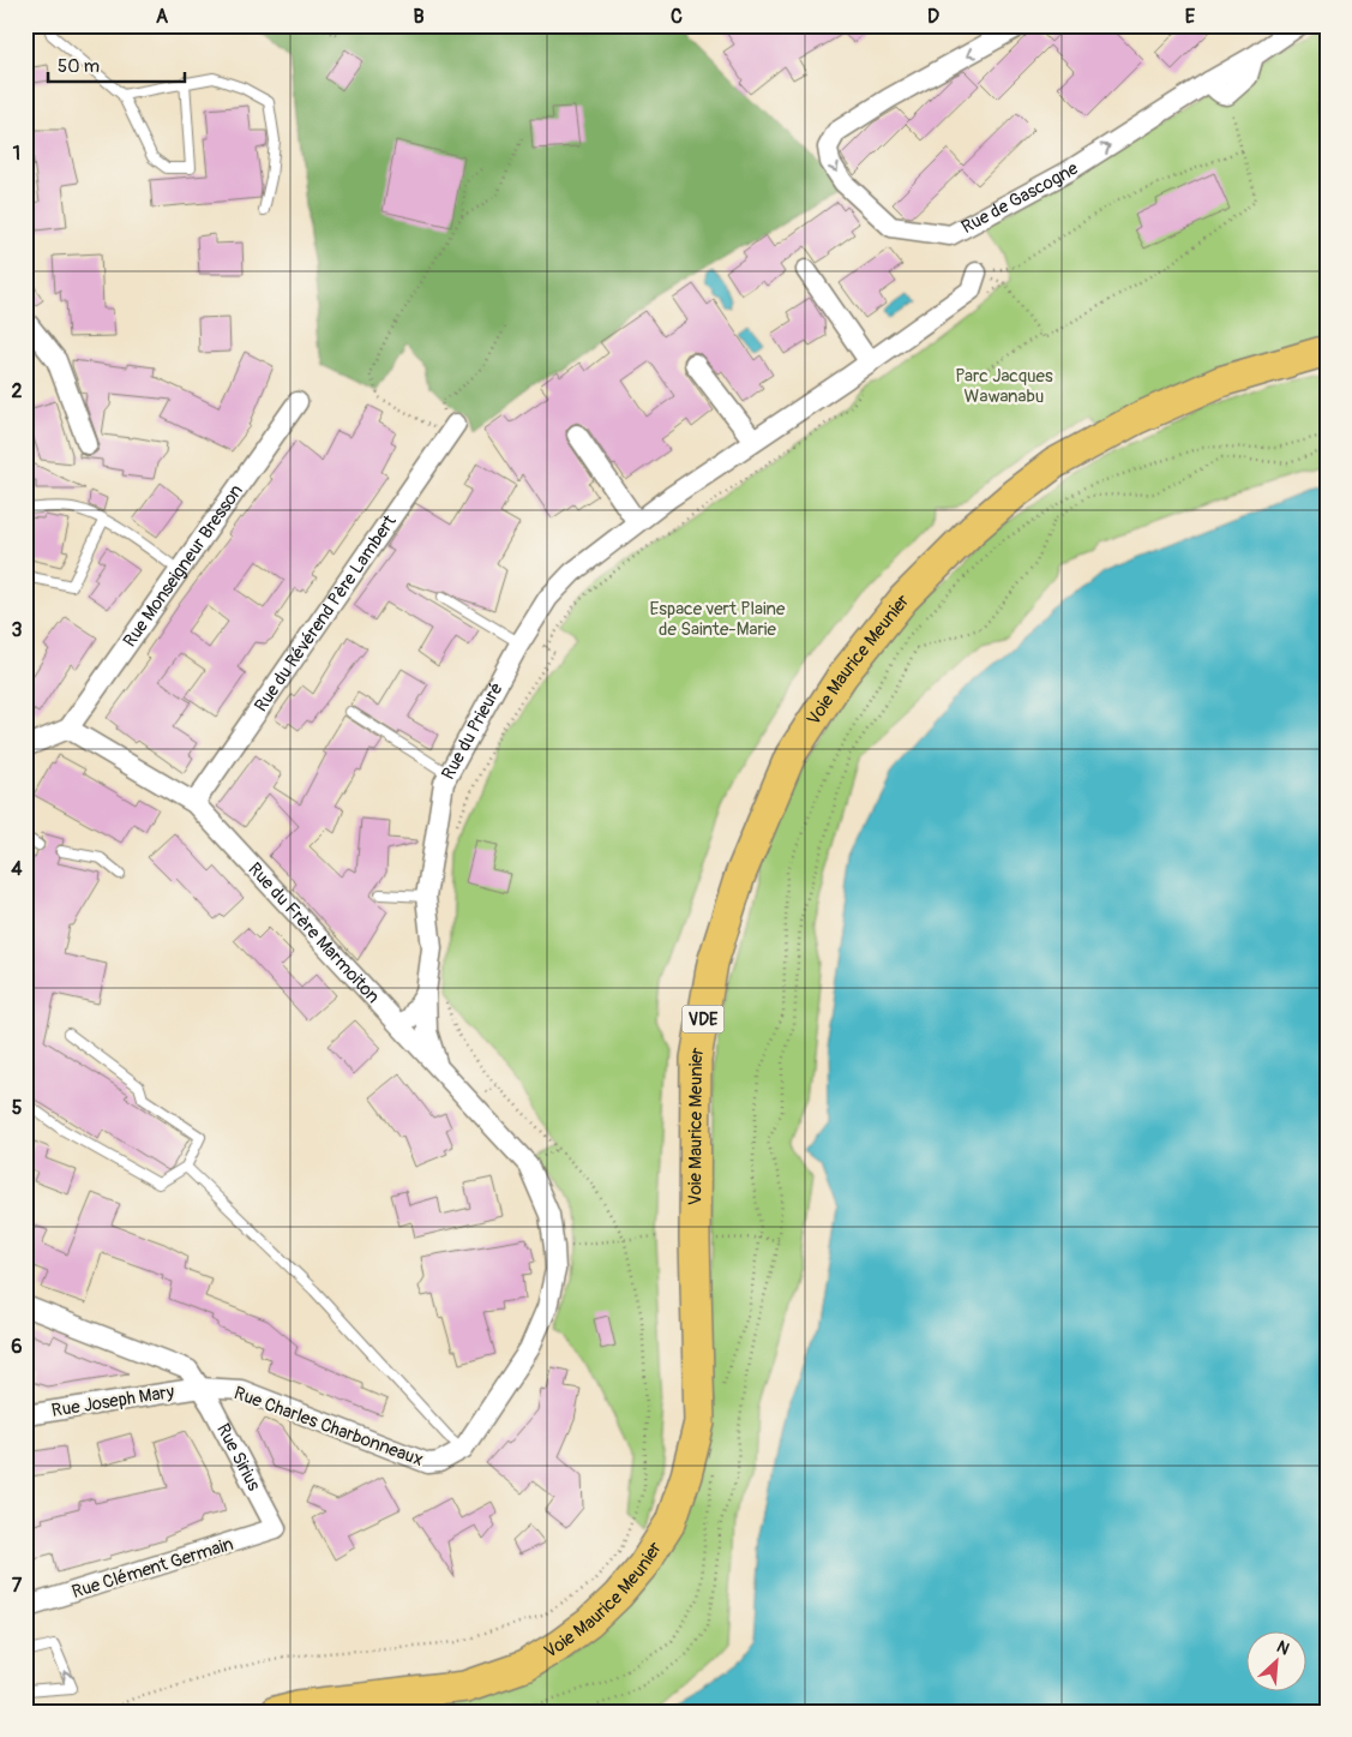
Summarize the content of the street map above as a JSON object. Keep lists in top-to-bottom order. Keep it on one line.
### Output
{"streets":{"main road":["Voie Maurice Meunier","VDE"],"street":["Rue de Gascogne","Rue Monseigneur Bresson","Rue du Révérend Père Lambert","Rue du Prieuré","Rue du Frère Marmoiton","Rue Joseph Mary","Rue Charles Charbonneaux","Rue Sirius","Rue Clément Germain"]},"crossings":[["Rue Monseigneur Bresson","Rue du Frère Marmoiton"],["Rue du Révérend Père Lambert","Rue du Frère Marmoiton"],["Rue du Prieuré","Rue du Frère Marmoiton"],["Rue Joseph Mary","Rue Charles Charbonneaux"],["Rue Joseph Mary","Rue Sirius"],["Rue Charles Charbonneaux","Rue Sirius"],["Rue Sirius","Rue Clément Germain"]],"parks":["Parc Jacques Wawanabu","Espace vert Plaine de Sainte-Marie"],"scale_bar":"50 m","north":"top right","grid":{"columns":["A","B","C","D","E"],"rows":["1","2","3","4","5","6","7"]}}
